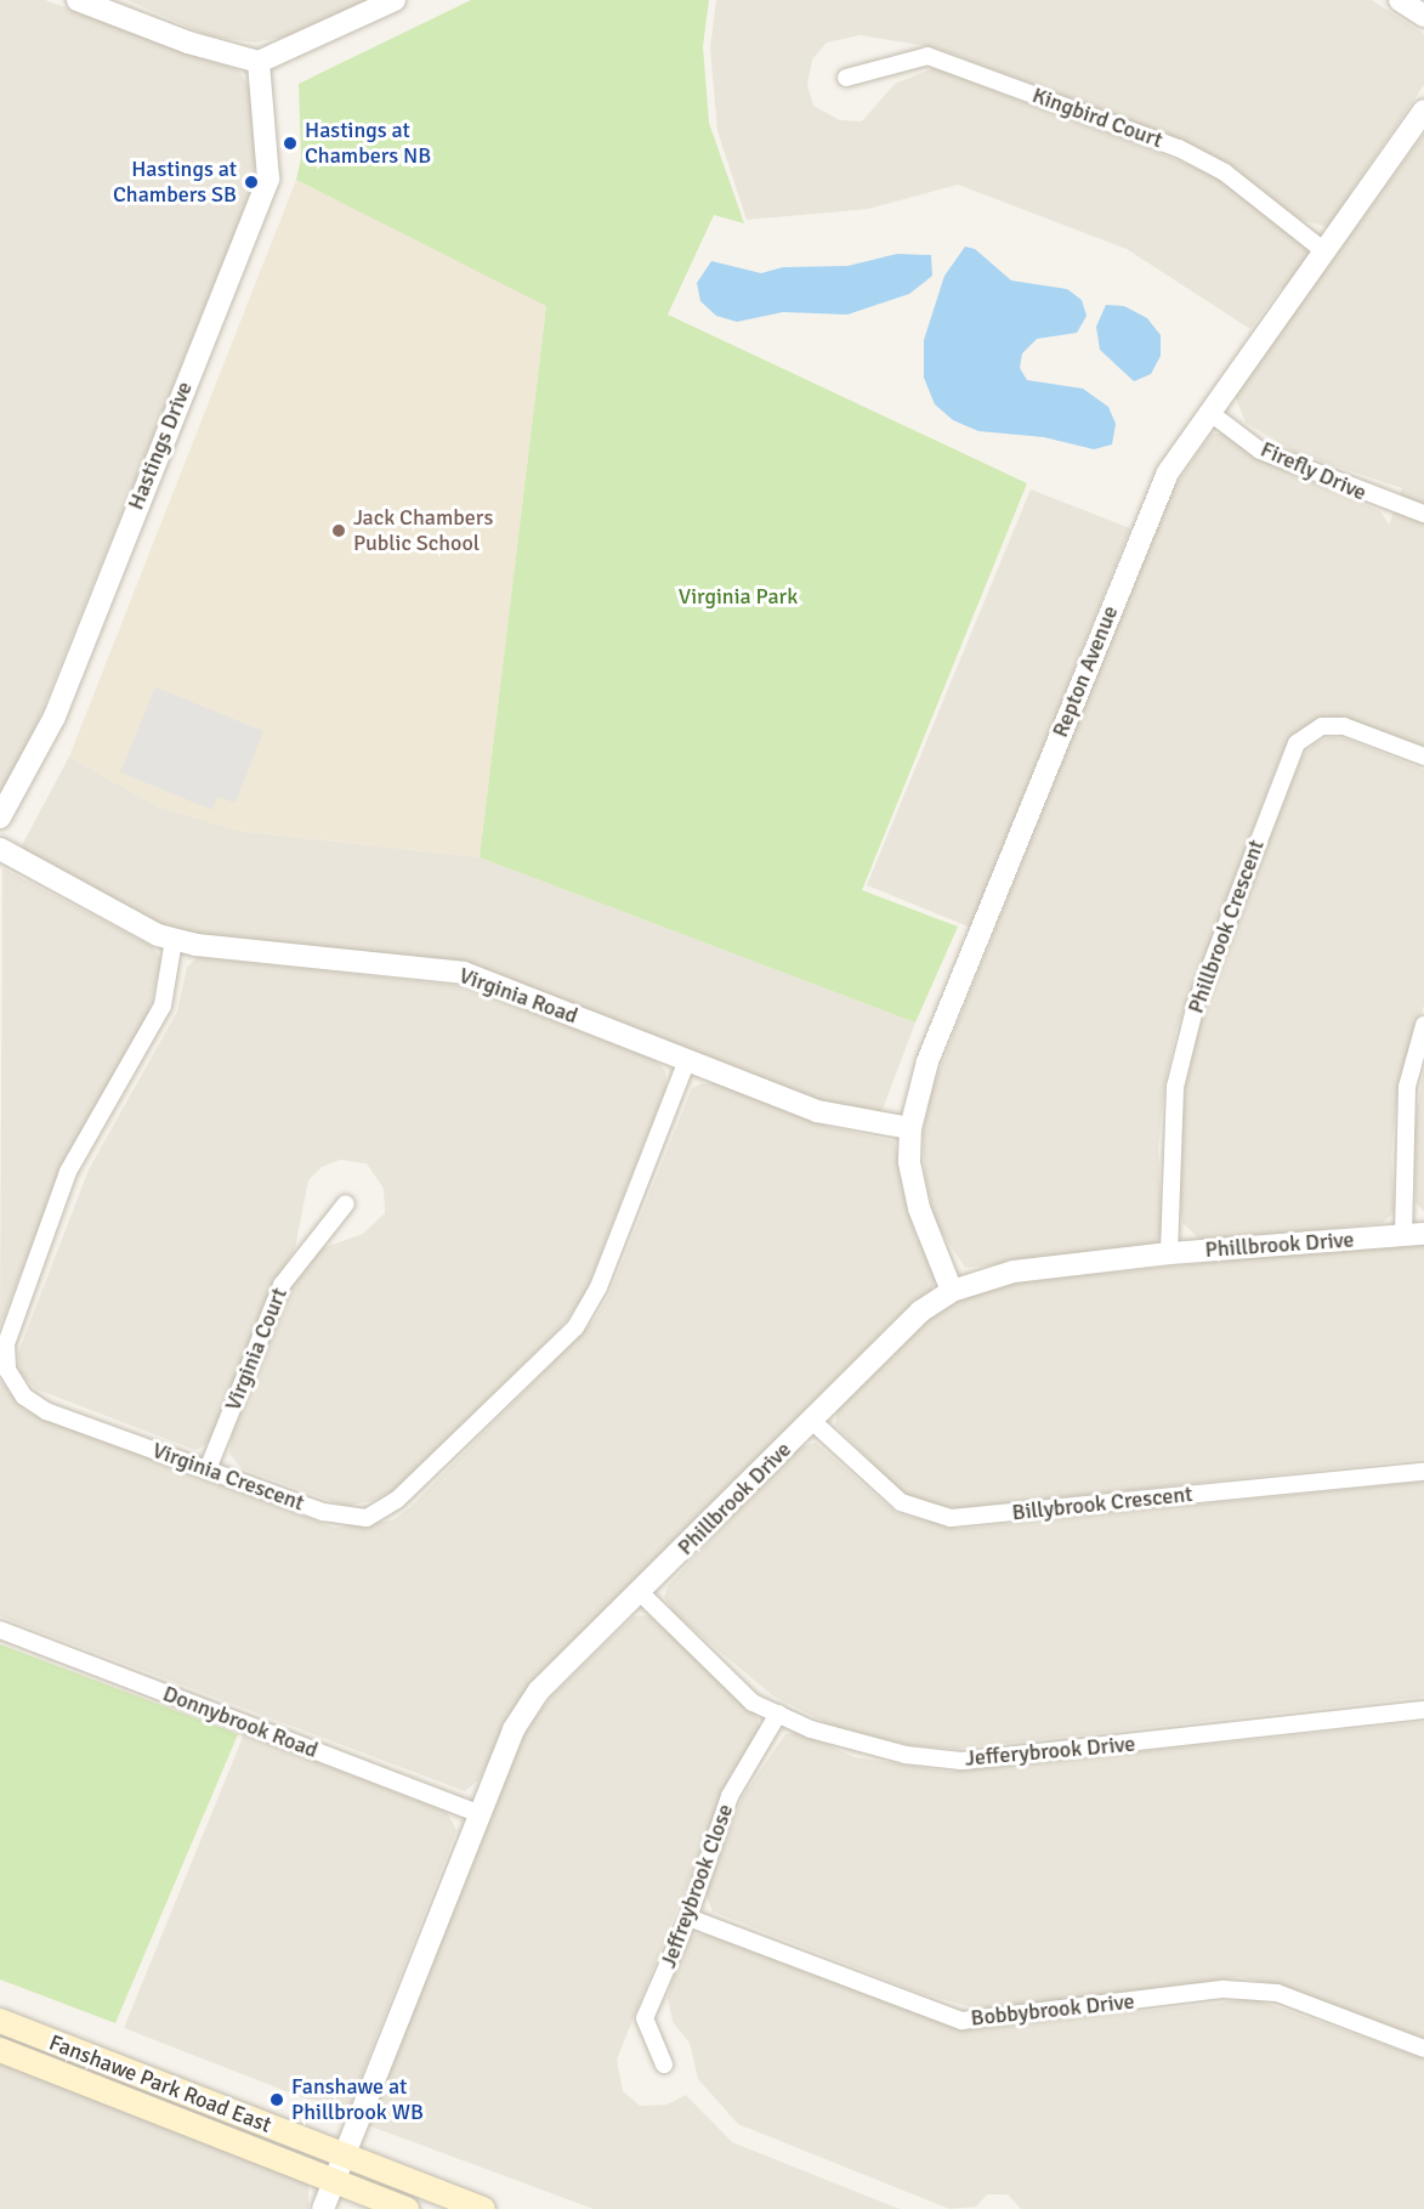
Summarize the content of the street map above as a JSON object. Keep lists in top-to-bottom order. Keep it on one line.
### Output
{"streets":{"main road":["Fanshawe Park Road East"],"street":["Kingbird Court","Hastings Drive","Firefly Drive","Repton Avenue","Phillbrook Crescent","Virginia Road","Phillbrook Drive","Virginia Court","Virginia Crescent","Billybrook Crescent","Donnybrook Road","Jefferybrook Drive","Jeffreybrook Close","Bobbybrook Drive"]},"crossings":[["Kingbird Court","Repton Avenue"],["Firefly Drive","Repton Avenue"],["Repton Avenue","Virginia Road"],["Repton Avenue","Phillbrook Drive"],["Phillbrook Crescent","Phillbrook Drive"],["Virginia Road","Virginia Crescent"],["Phillbrook Drive","Billybrook Crescent"],["Phillbrook Drive","Donnybrook Road"],["Phillbrook Drive","Jefferybrook Drive"],["Phillbrook Drive","Fanshawe Park Road East"],["Virginia Court","Virginia Crescent"],["Jefferybrook Drive","Jeffreybrook Close"],["Jeffreybrook Close","Bobbybrook Drive"]],"parks":["Virginia Park"],"places":["Hastings at Chambers NB","Hastings at Chambers SB","Jack Chambers Public School","Fanshawe at Phillbrook WB"]}
